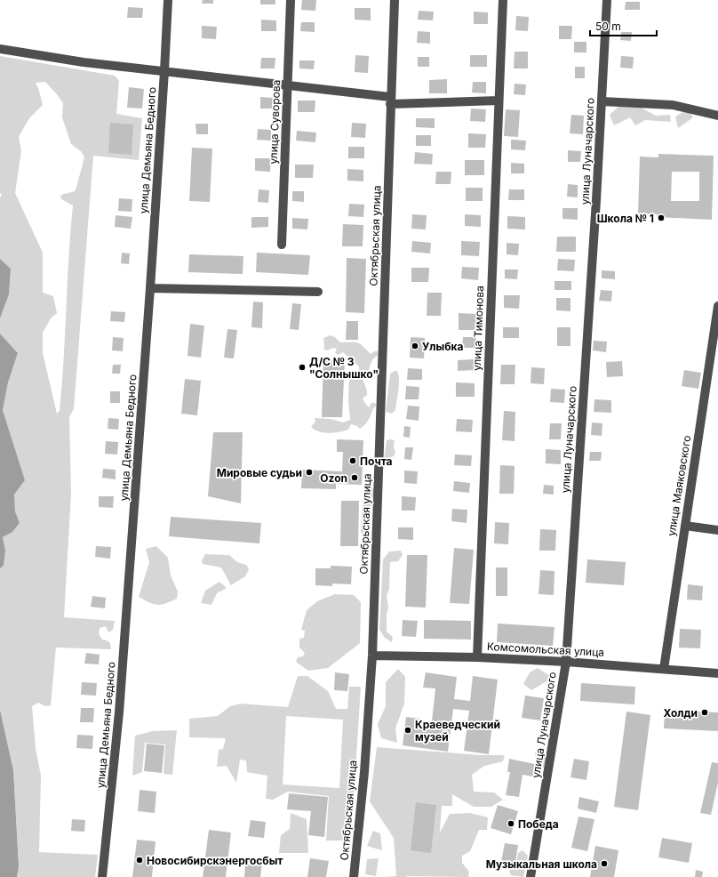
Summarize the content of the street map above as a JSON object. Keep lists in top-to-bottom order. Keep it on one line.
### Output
{"streets":{"street":["улица Суворова","улица Демьяна Бедного","улица Луначарского","Октябрьская улица","улица Тимонова","улица Маяковского","Комсомольская улица"]},"crossings":[["улица Луначарского","Комсомольская улица"],["Октябрьская улица","Комсомольская улица"],["улица Тимонова","Комсомольская улица"],["улица Маяковского","Комсомольская улица"]],"places":["Школа № 1","Улыбка","Д/С № 3 \"Солнышко\"","Почта","Мировые судьи","Ozon","Холди","Краеведческий музей","Победа","Новосибирскэнергосбыт","Музыкальная школа"],"scale_bar":"50 m"}
